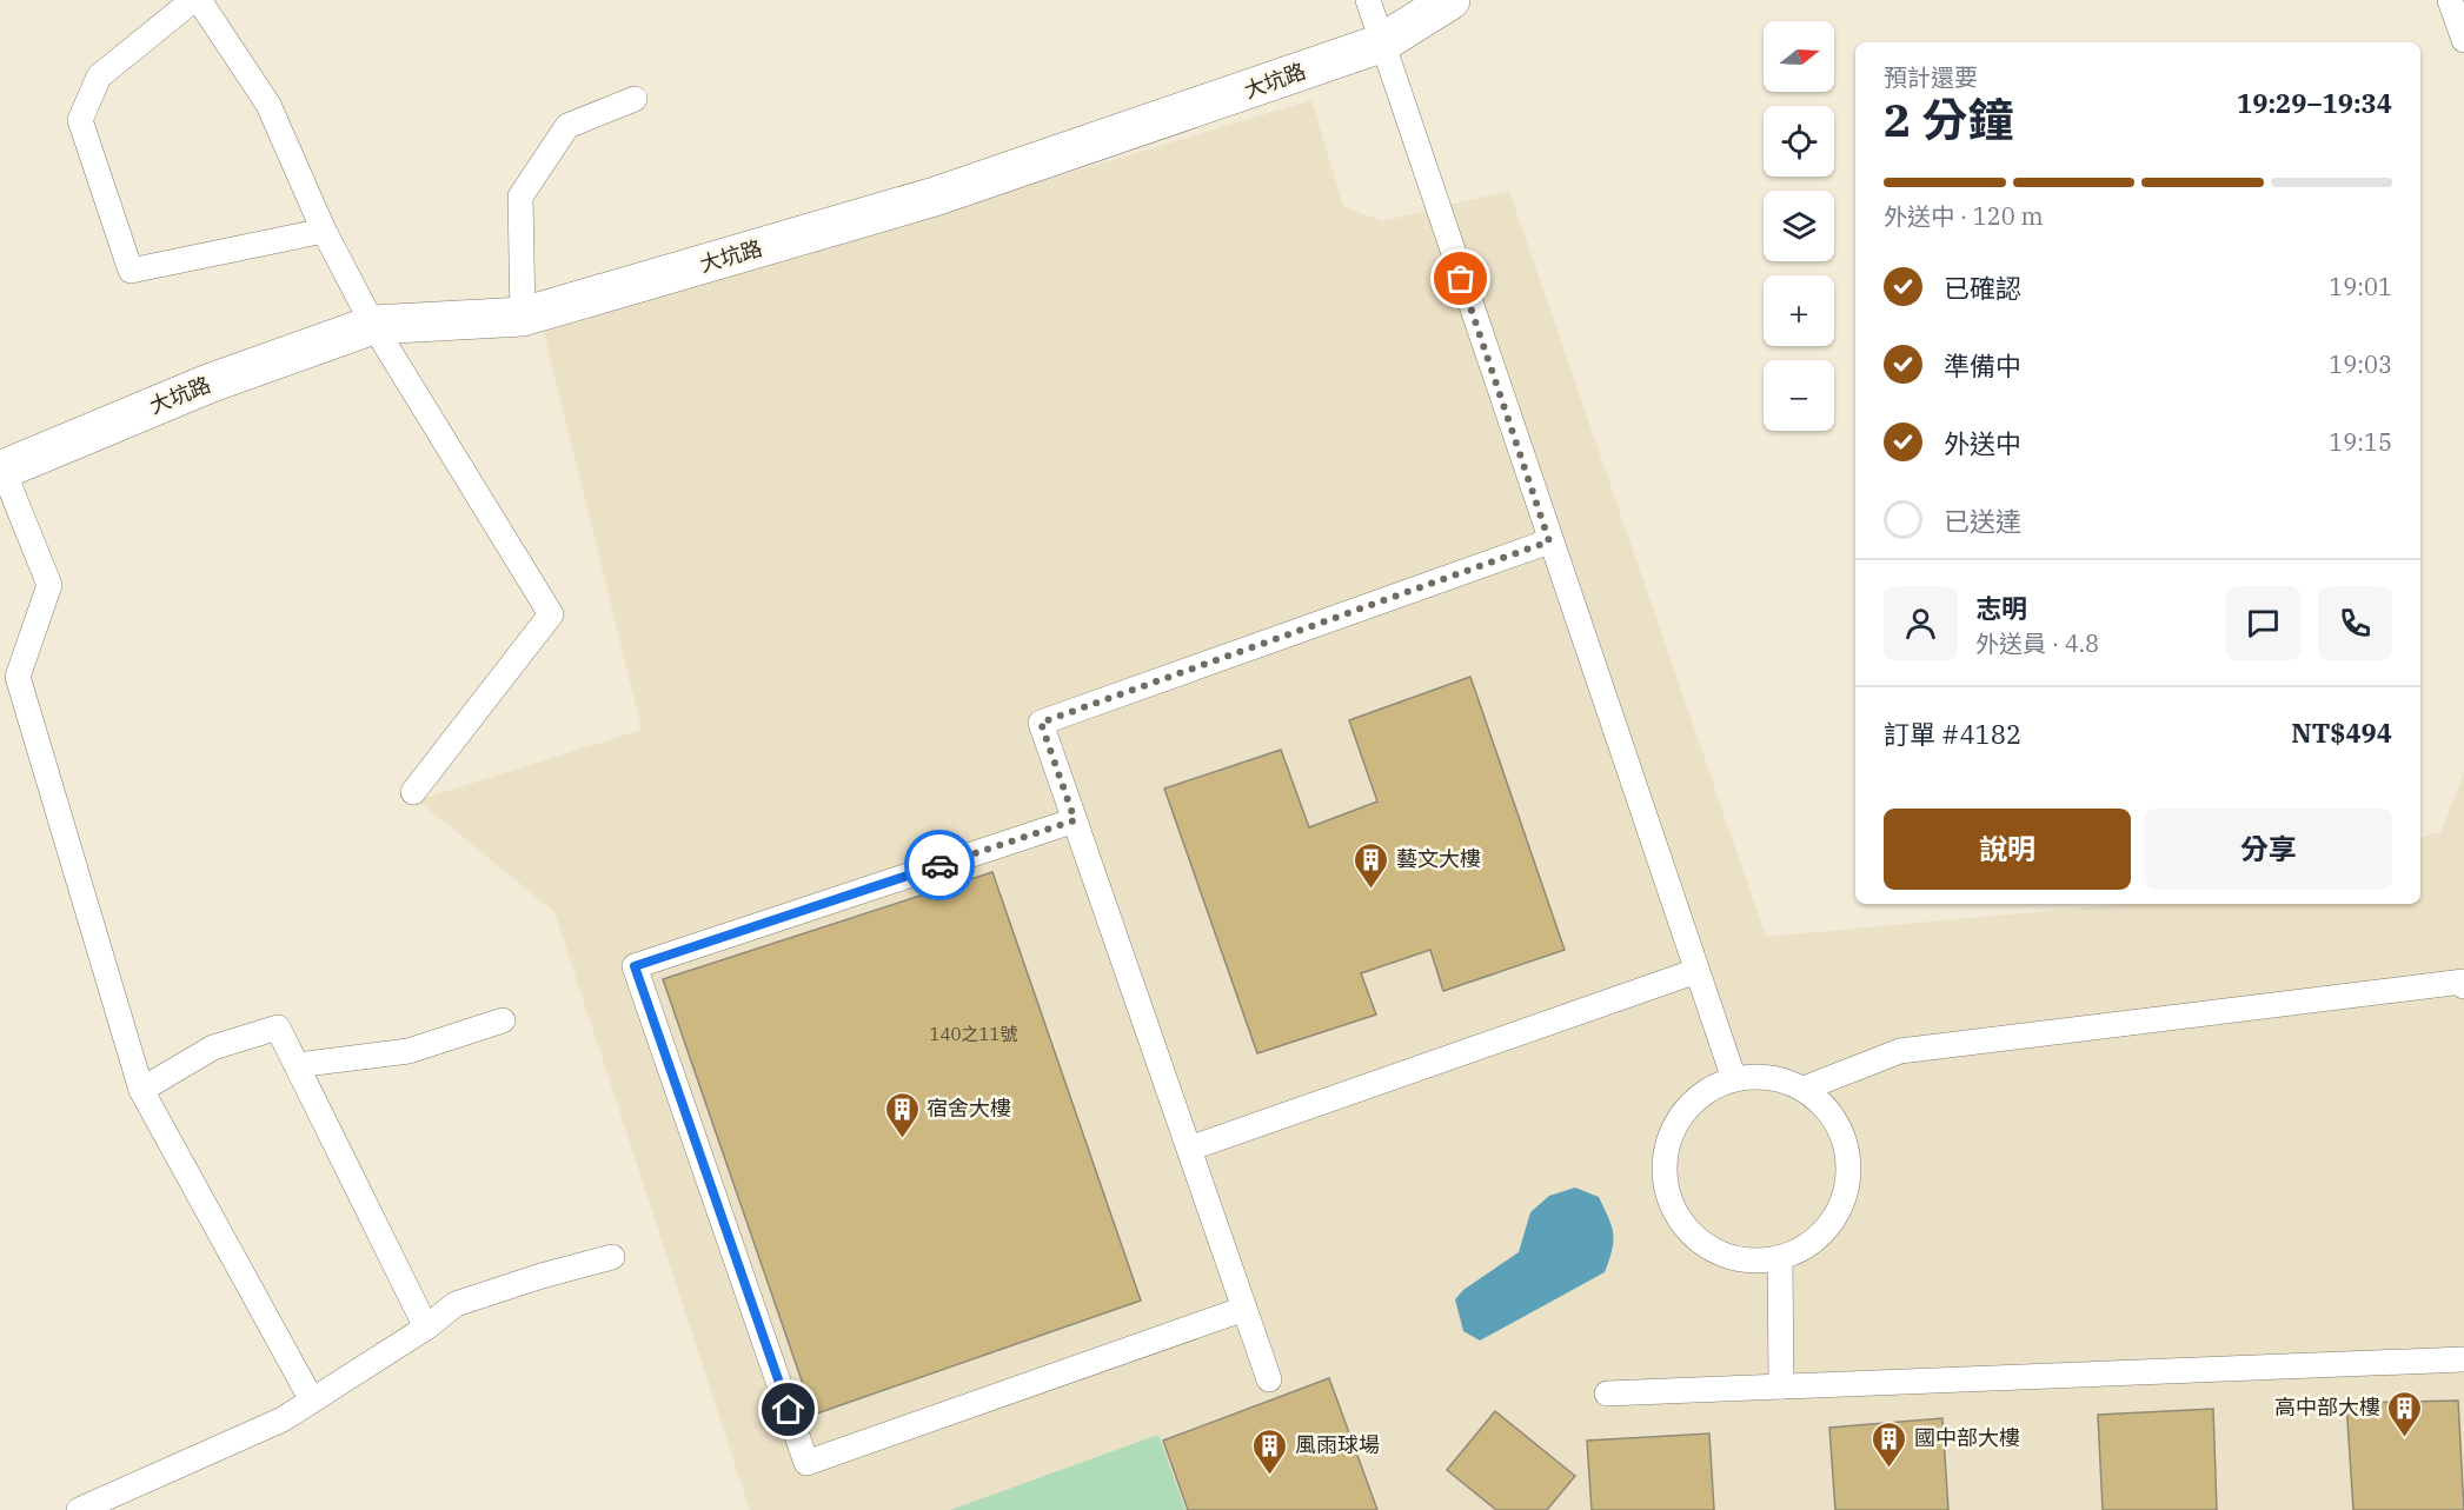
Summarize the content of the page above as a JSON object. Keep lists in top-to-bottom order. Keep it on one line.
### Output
{"streets":{"street":["大坑路"]},"places":{"building":["藝文大樓","宿舍大樓","高中部大樓","國中部大樓","風雨球場"]},"house_numbers":["140之11號"],"north":"right","page":{"map_buttons":["+","−"],"heading":["2 分鐘","預計還要","19:29–19:34"],"panel":["志明","外送員 · 4.8","訂單 #4182","NT$494"],"bar":"外送中 · 120 m","list":[["已確認","19:01"],["準備中","19:03"],["外送中","19:15"],"已送達"],"buttons":["說明","分享"]}}
